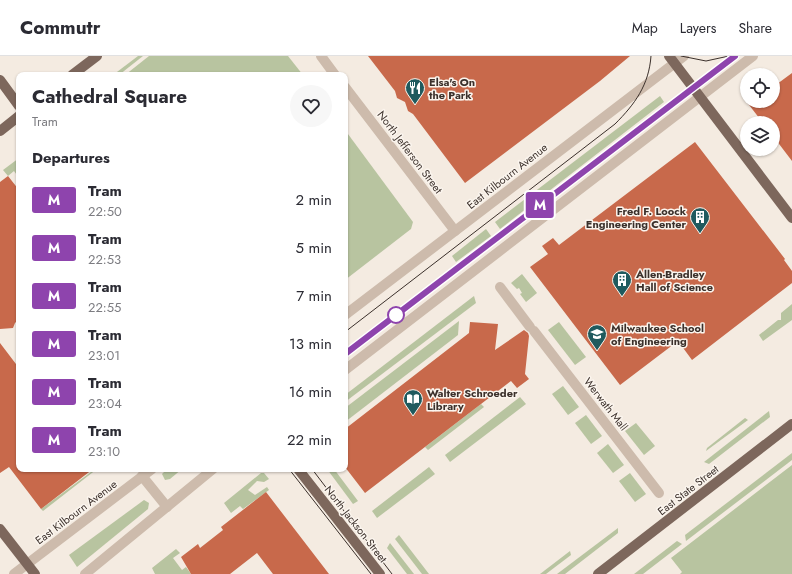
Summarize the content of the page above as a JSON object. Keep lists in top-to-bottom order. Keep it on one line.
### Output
{"streets":{"main road":["East State Street","North Jackson Street"],"street":["North Jefferson Street","East Kilbourn Avenue","Werwath Mall"]},"crossings":[["North Jefferson Street","East Kilbourn Avenue"]],"places":{"restaurant":["Elsa's On the Park"],"building":["Fred F. Loock Engineering Center","Allen-Bradley Hall of Science"],"school or university":["Milwaukee School of Engineering"],"library":["Walter Schroeder Library"]},"lines":["tram line M"],"page":{"header":"Commutr","nav":["Map","Layers","Share"],"on_map":"M","heading":[["Cathedral Square","Tram"],"Departures"],"list":[{"mark":"M","name":"Tram","note":"22:50","value":"2 min"},{"mark":"M","name":"Tram","note":"22:53","value":"5 min"},{"mark":"M","name":"Tram","note":"22:55","value":"7 min"},{"mark":"M","name":"Tram","note":"23:01","value":"13 min"},{"mark":"M","name":"Tram","note":"23:04","value":"16 min"},{"mark":"M","name":"Tram","note":"23:10","value":"22 min"}]}}
